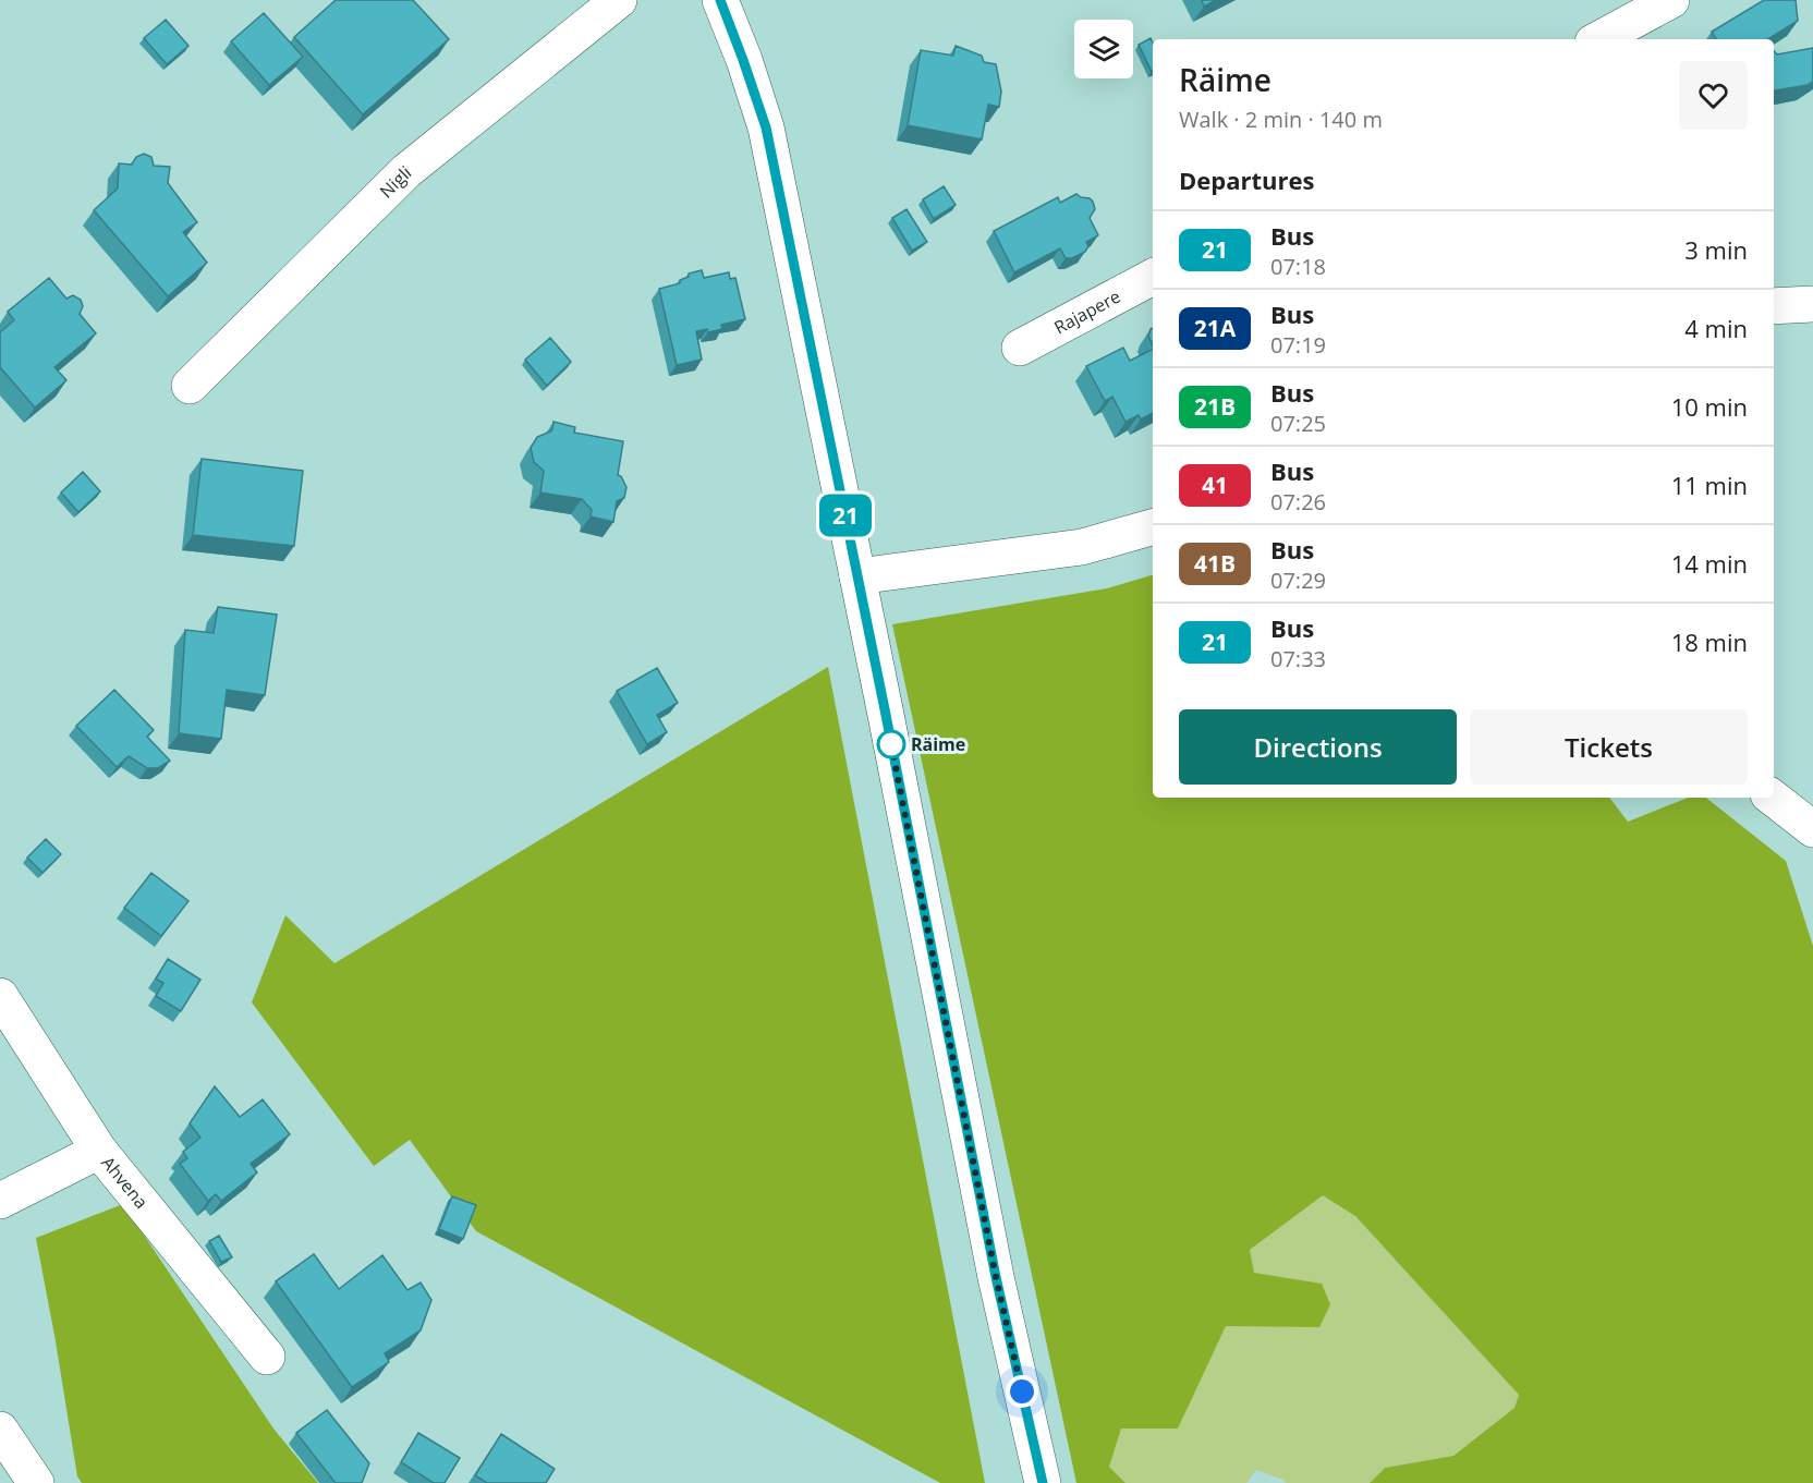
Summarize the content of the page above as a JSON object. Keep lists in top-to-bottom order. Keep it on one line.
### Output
{"streets":{"street":["Nigli","Rajapere","Ahvena"]},"places":["Räime"],"lines":["bus line 21"],"page":{"on_map":"21","heading":[["Räime","Walk · 2 min · 140 m"],"Departures"],"list":[{"mark":"21","name":"Bus","note":"07:18","value":"3 min"},{"mark":"21A","name":"Bus","note":"07:19","value":"4 min"},{"mark":"21B","name":"Bus","note":"07:25","value":"10 min"},{"mark":"41","name":"Bus","note":"07:26","value":"11 min"},{"mark":"41B","name":"Bus","note":"07:29","value":"14 min"},{"mark":"21","name":"Bus","note":"07:33","value":"18 min"}],"buttons":["Directions","Tickets"]}}
